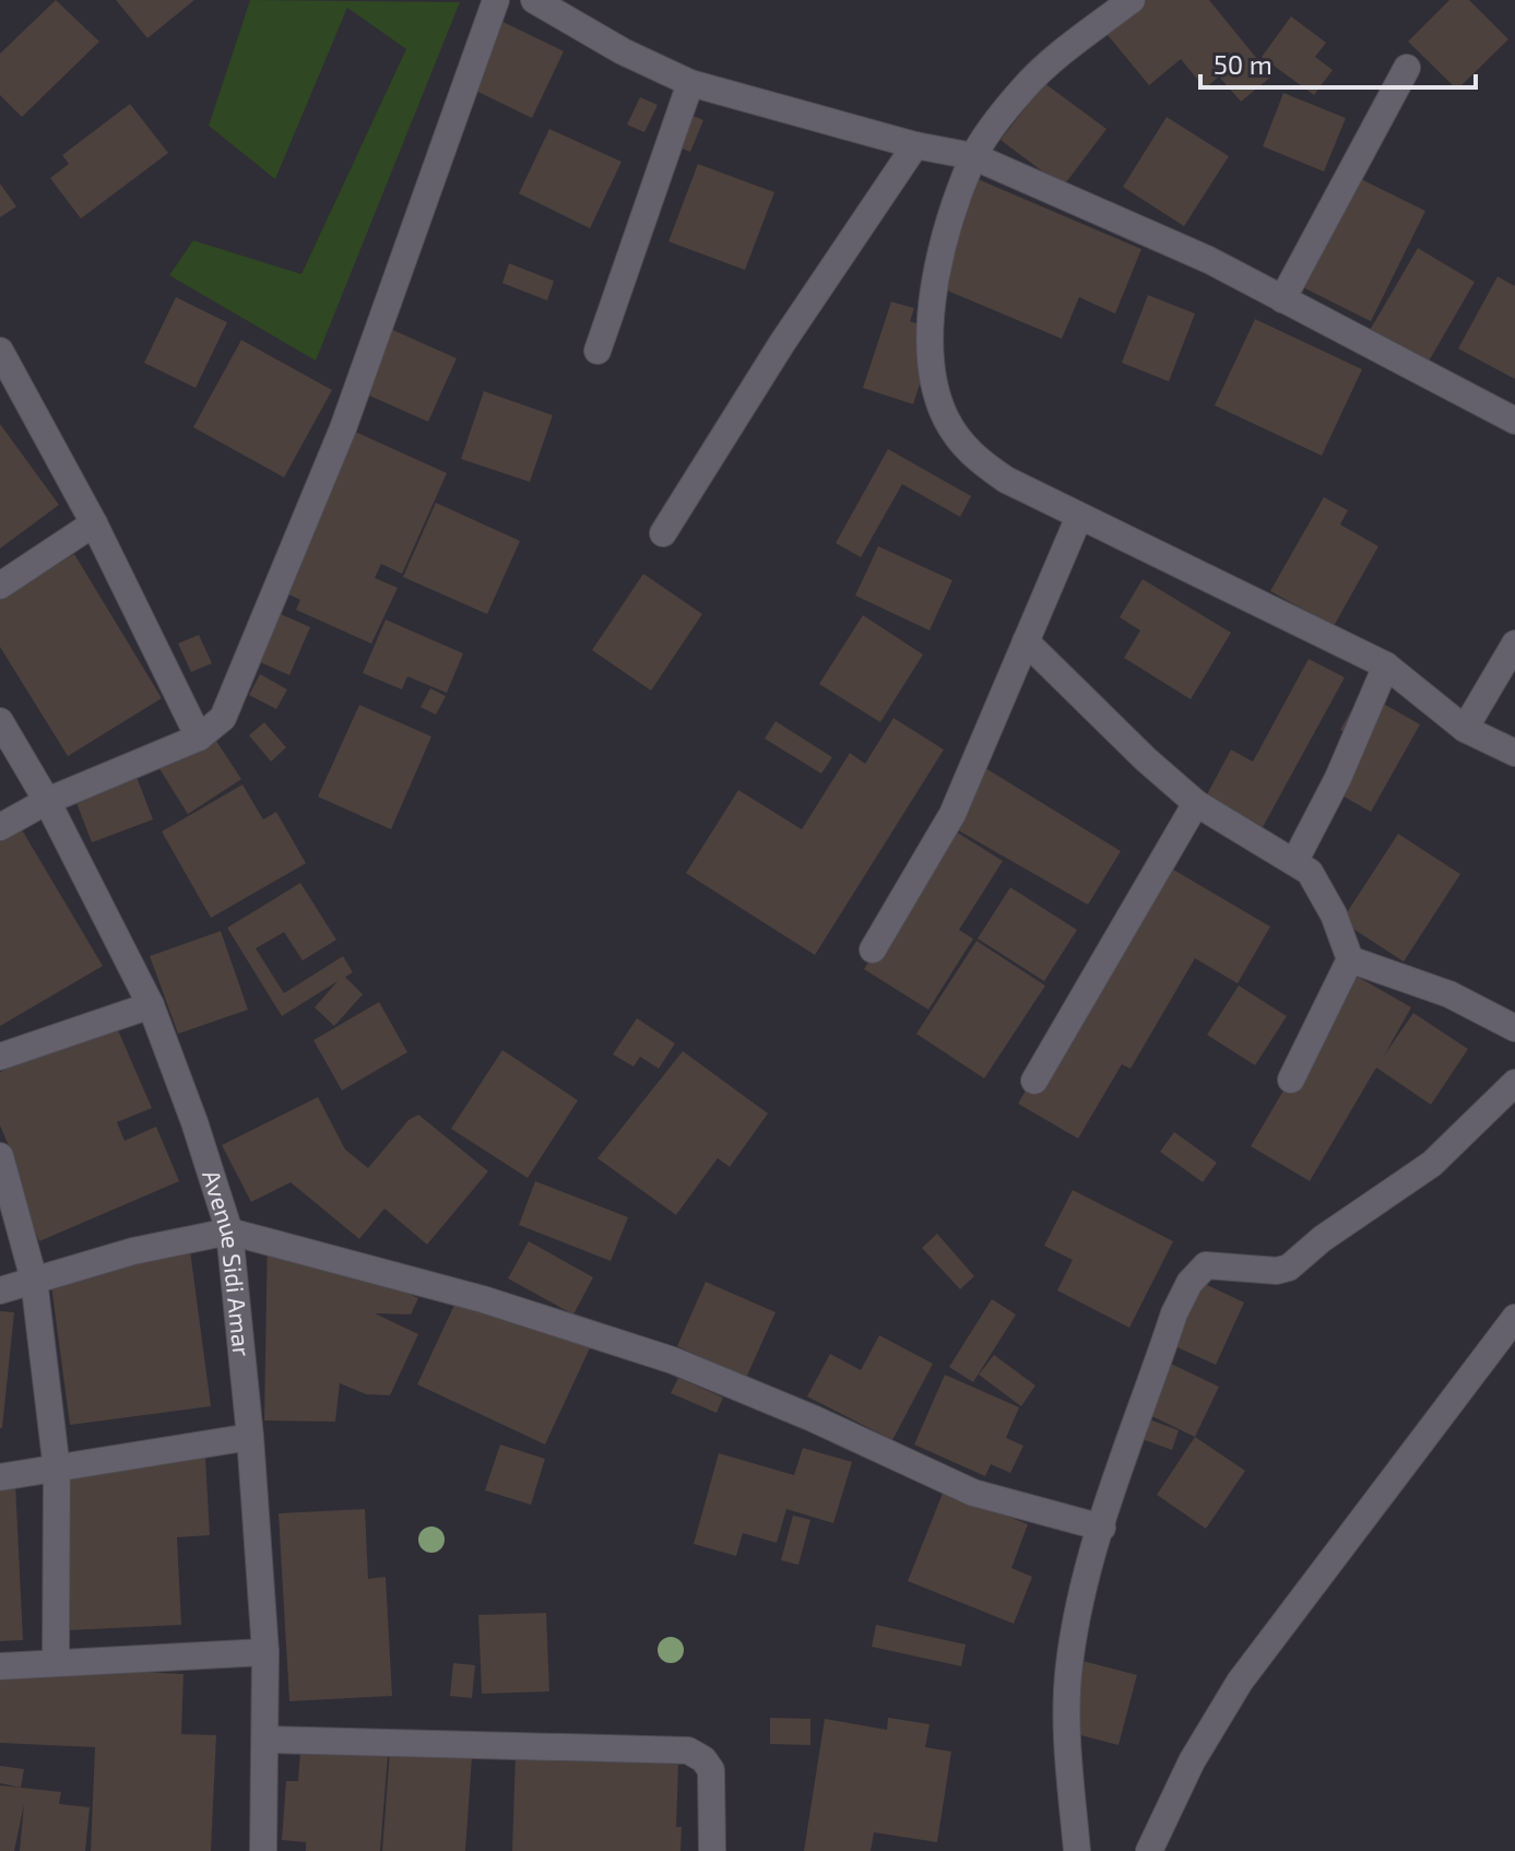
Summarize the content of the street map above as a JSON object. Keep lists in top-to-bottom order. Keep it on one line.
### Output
{"streets":{"street":["Avenue Sidi Amar"]},"scale_bar":"50 m"}
